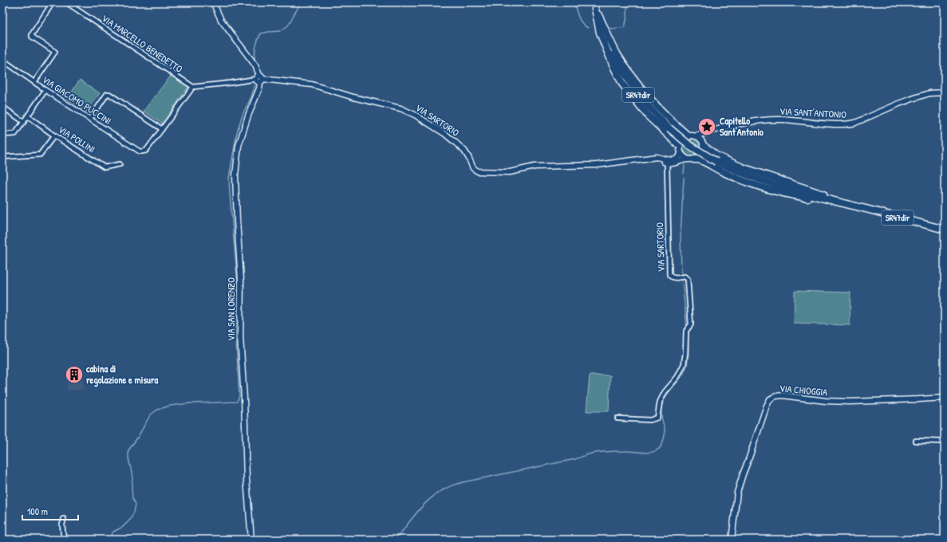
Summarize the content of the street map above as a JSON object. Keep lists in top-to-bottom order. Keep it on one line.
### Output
{"streets":{"highway":["SR47dir"],"street":["VIA MARCELLO BENEDETTO","VIA GIACOMO PUCCINI","VIA SANT'ANTONIO","VIA SARTORIO","VIA POLLINI","VIA SAN LORENZO","VIA CHIOGGIA"]},"crossings":[["VIA SANT'ANTONIO","VIA SARTORIO"],["VIA SARTORIO","VIA SAN LORENZO"]],"places":{"place":["Capitello Sant'Antonio"],"building":["cabina di regolazione e misura"]},"scale_bar":"100 m"}
